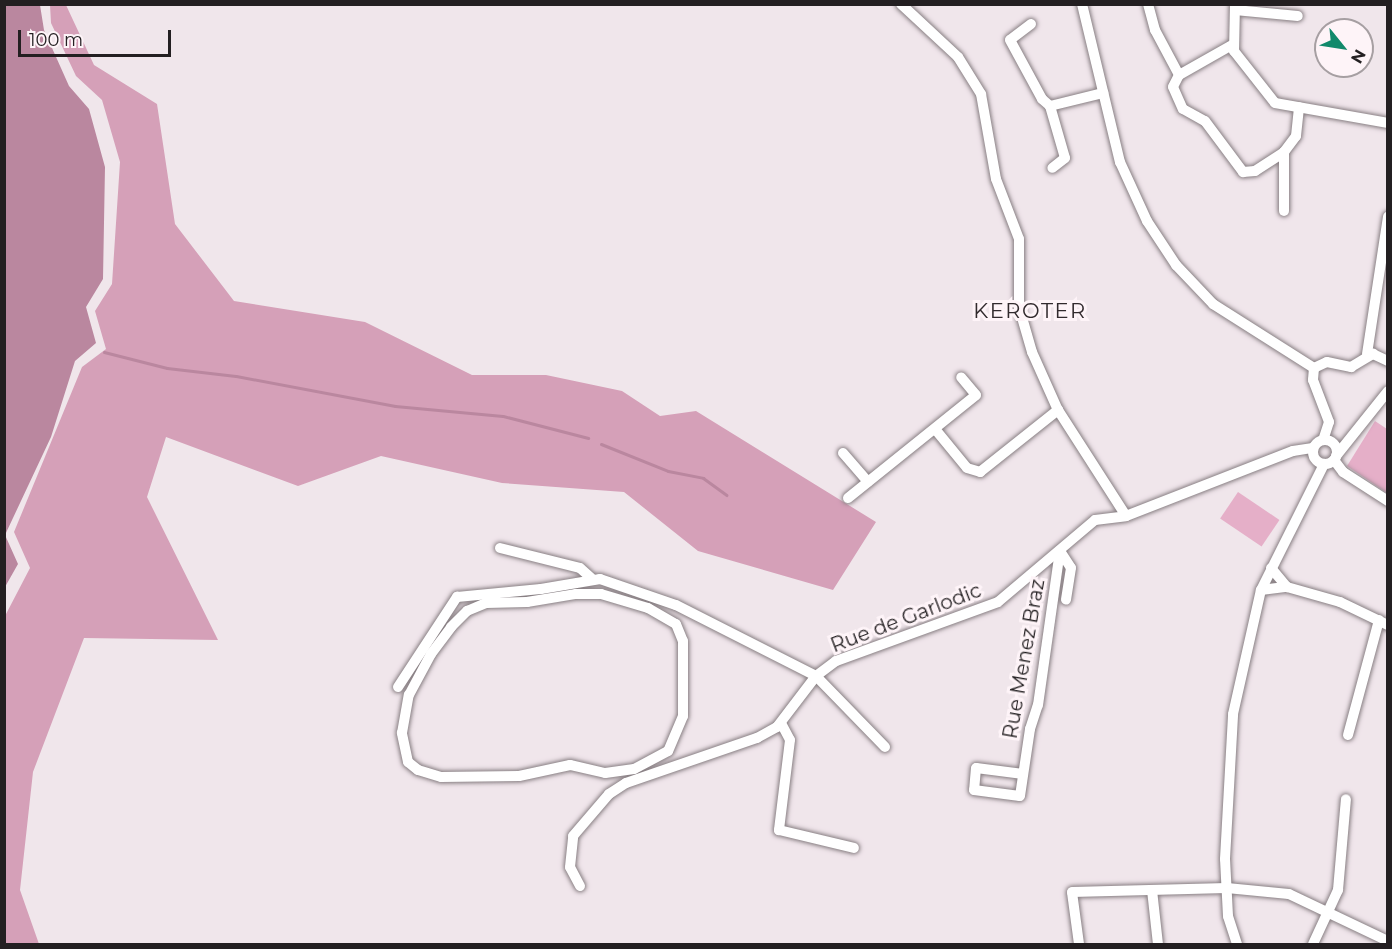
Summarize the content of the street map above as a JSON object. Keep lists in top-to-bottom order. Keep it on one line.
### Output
{"streets":{"street":["Rue de Garlodic","Rue Menez Braz"]},"crossings":[["Rue de Garlodic","Rue Menez Braz"]],"districts":["KEROTER"],"scale_bar":"100 m","north":"bottom right"}
